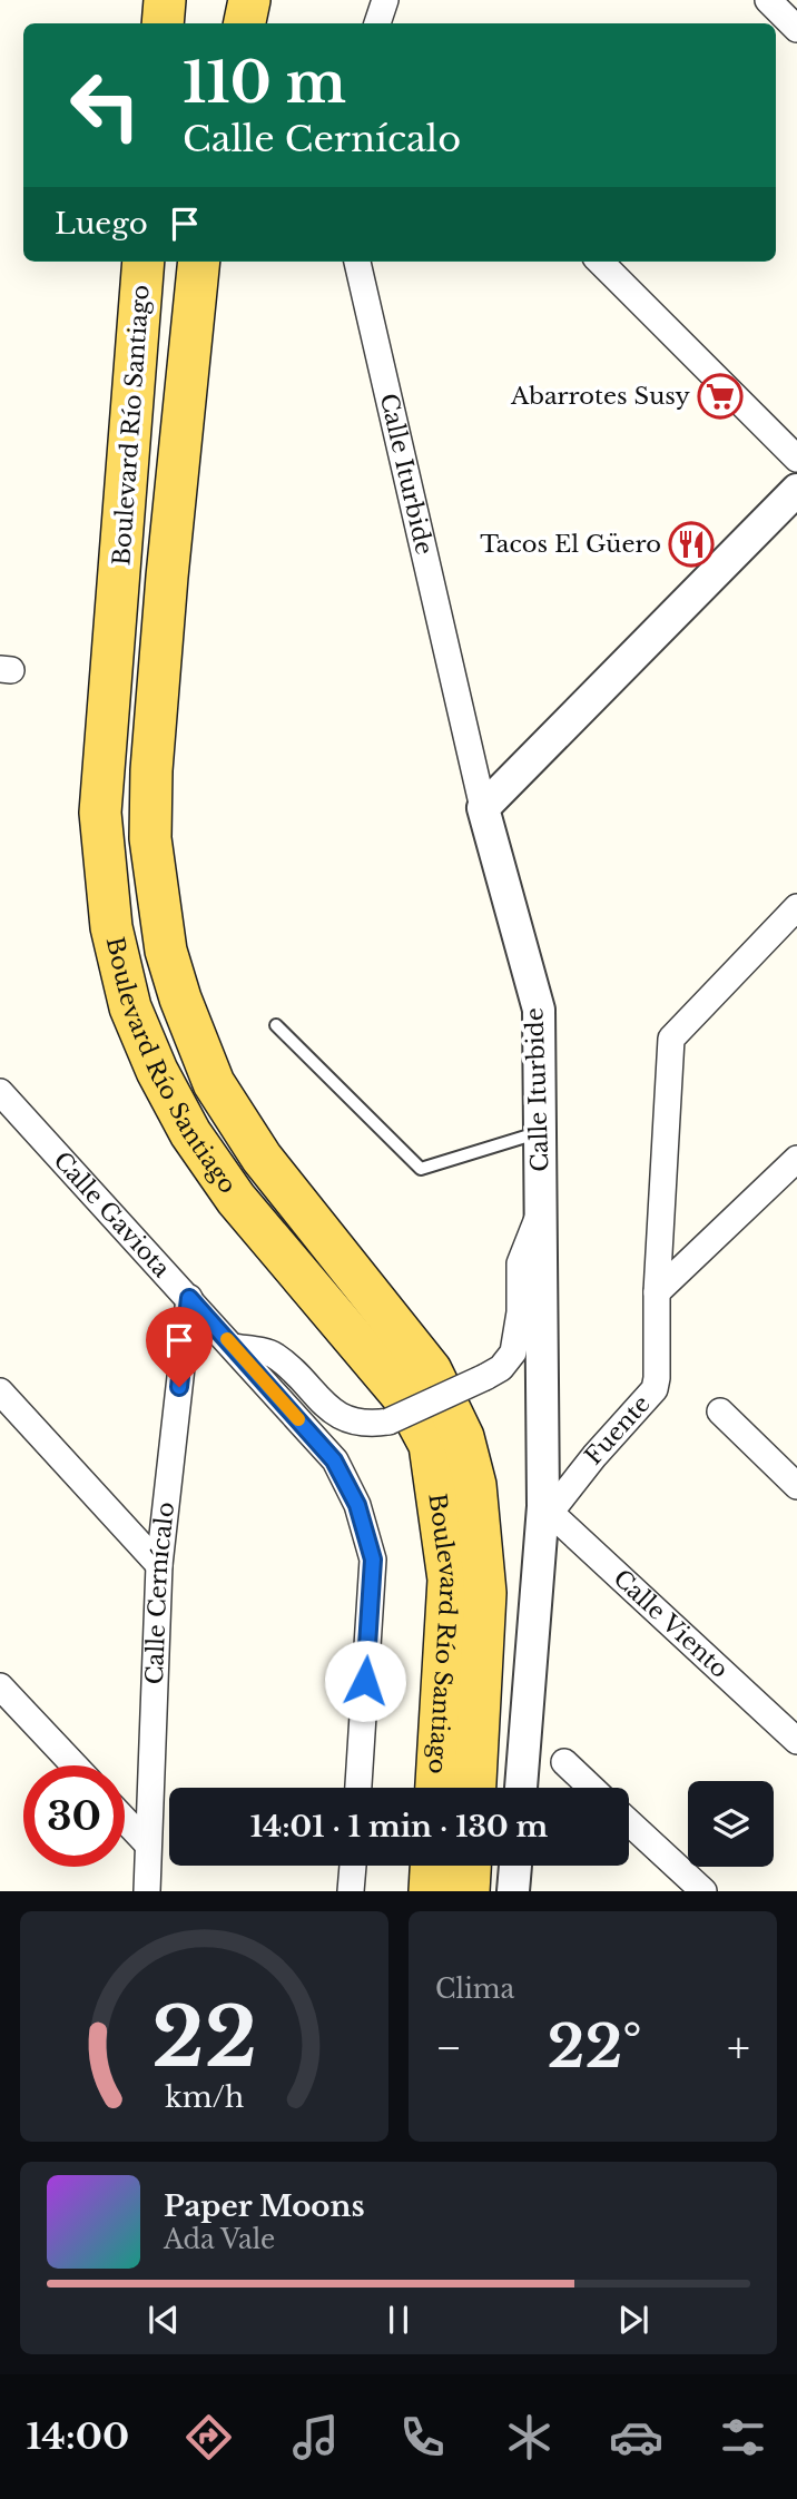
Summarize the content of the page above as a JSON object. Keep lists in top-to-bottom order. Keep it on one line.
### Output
{"streets":{"main road":["Boulevard Río Santiago"],"street":["Calle Iturbide","Calle Gaviota","Fuente","Calle Cernícalo","Calle Viento"]},"crossings":[["Calle Iturbide","Fuente"],["Calle Iturbide","Calle Viento"],["Calle Gaviota","Calle Cernícalo"],["Fuente","Calle Viento"]],"places":{"supermarket":["Abarrotes Susy"],"restaurant":["Tacos El Güero"]},"page":{"turn":["110 m","Calle Cernícalo"],"then":"Luego","limit":"30","trip":"14:01 · 1 min · 130 m","tile":"Clima","heat":["−","22°","+"],"song":["Paper Moons","Ada Vale"],"tabs":"14:00","gauge":["22","km/h"]}}
